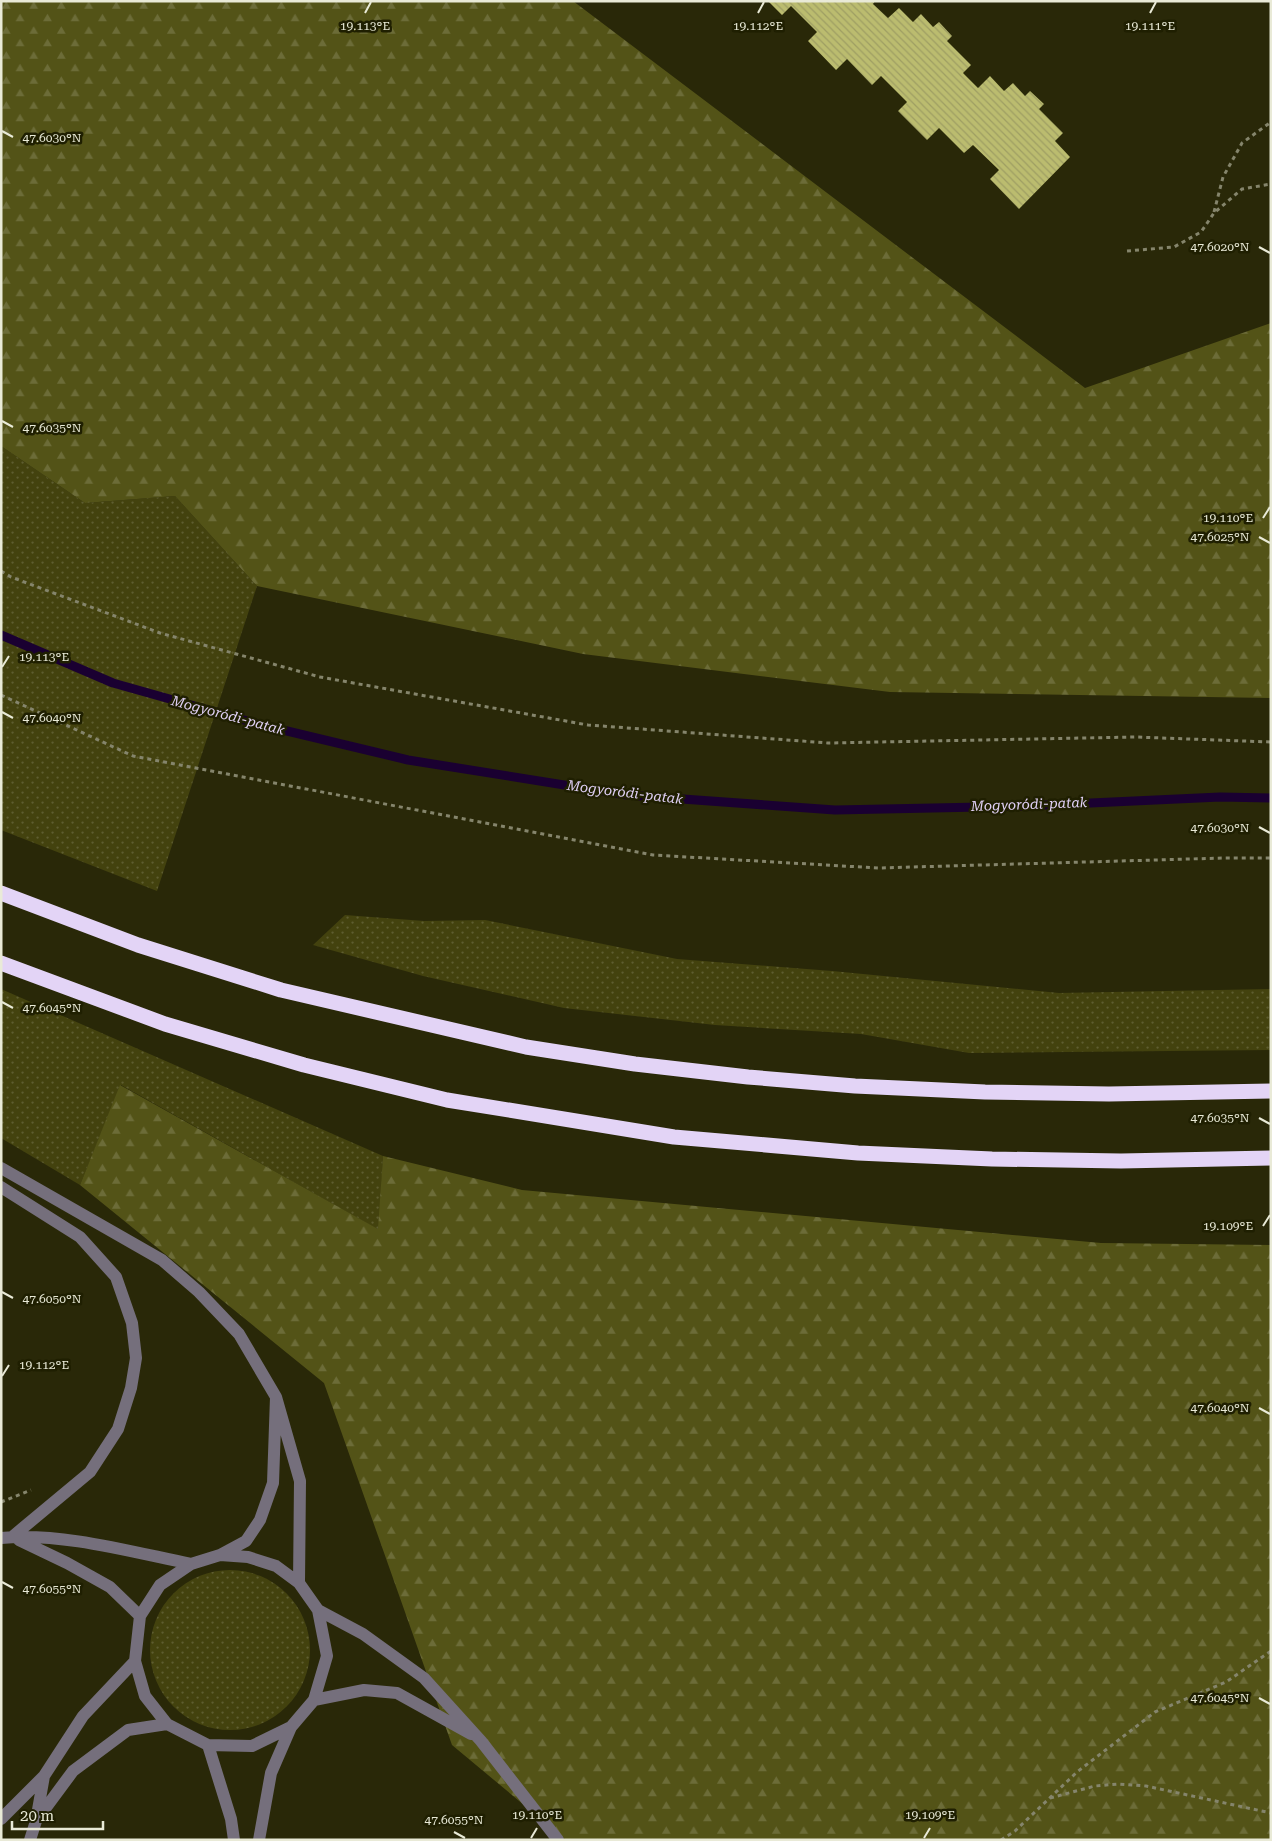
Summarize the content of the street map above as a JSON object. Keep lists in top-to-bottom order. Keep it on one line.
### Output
{"water":["Mogyoródi-patak"],"scale_bar":"20 m","coordinates":["19.113°E","19.112°E","19.111°E","47.6030°N","47.6020°N","47.6035°N","19.110°E","47.6025°N","47.6040°N","47.6045°N","19.109°E","47.6050°N","47.6055°N"]}
